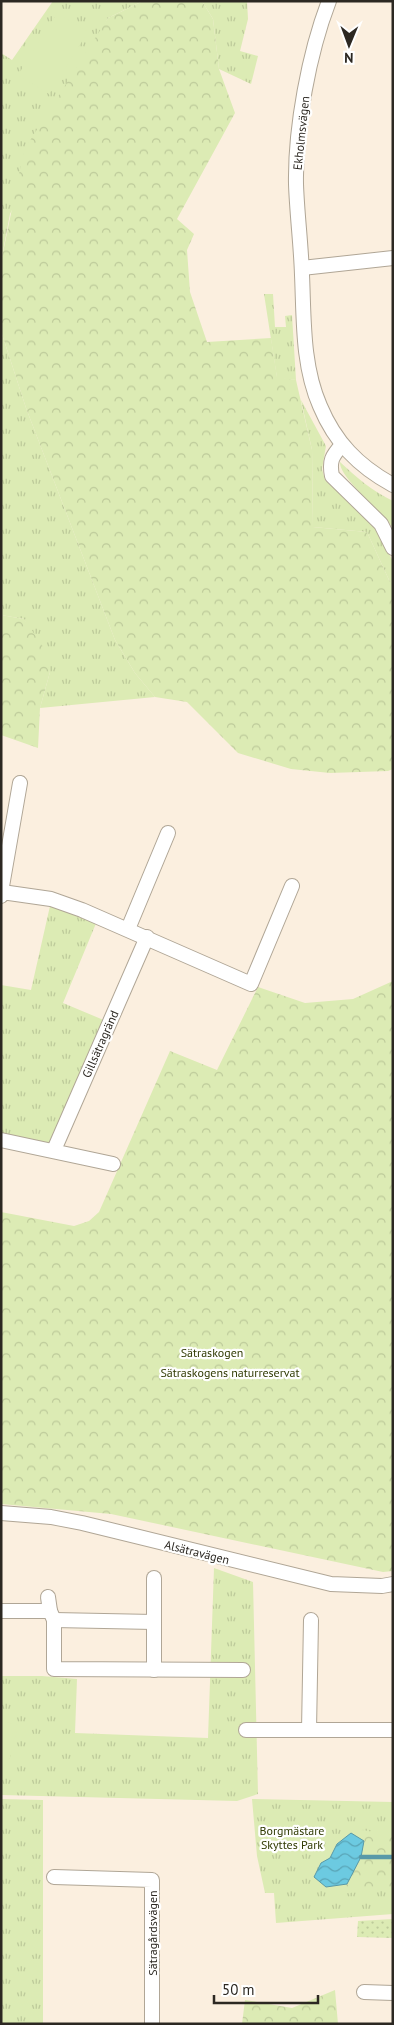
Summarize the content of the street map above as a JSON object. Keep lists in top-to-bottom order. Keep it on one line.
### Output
{"streets":{"street":["Ekholmsvägen","Gillsätragränd","Alsätravägen","Sätragårdsvägen"]},"parks":["Sätraskogen","Sätraskogens naturreservat","Borgmästare Skyttes Park"],"scale_bar":"50 m","north":"bottom"}
